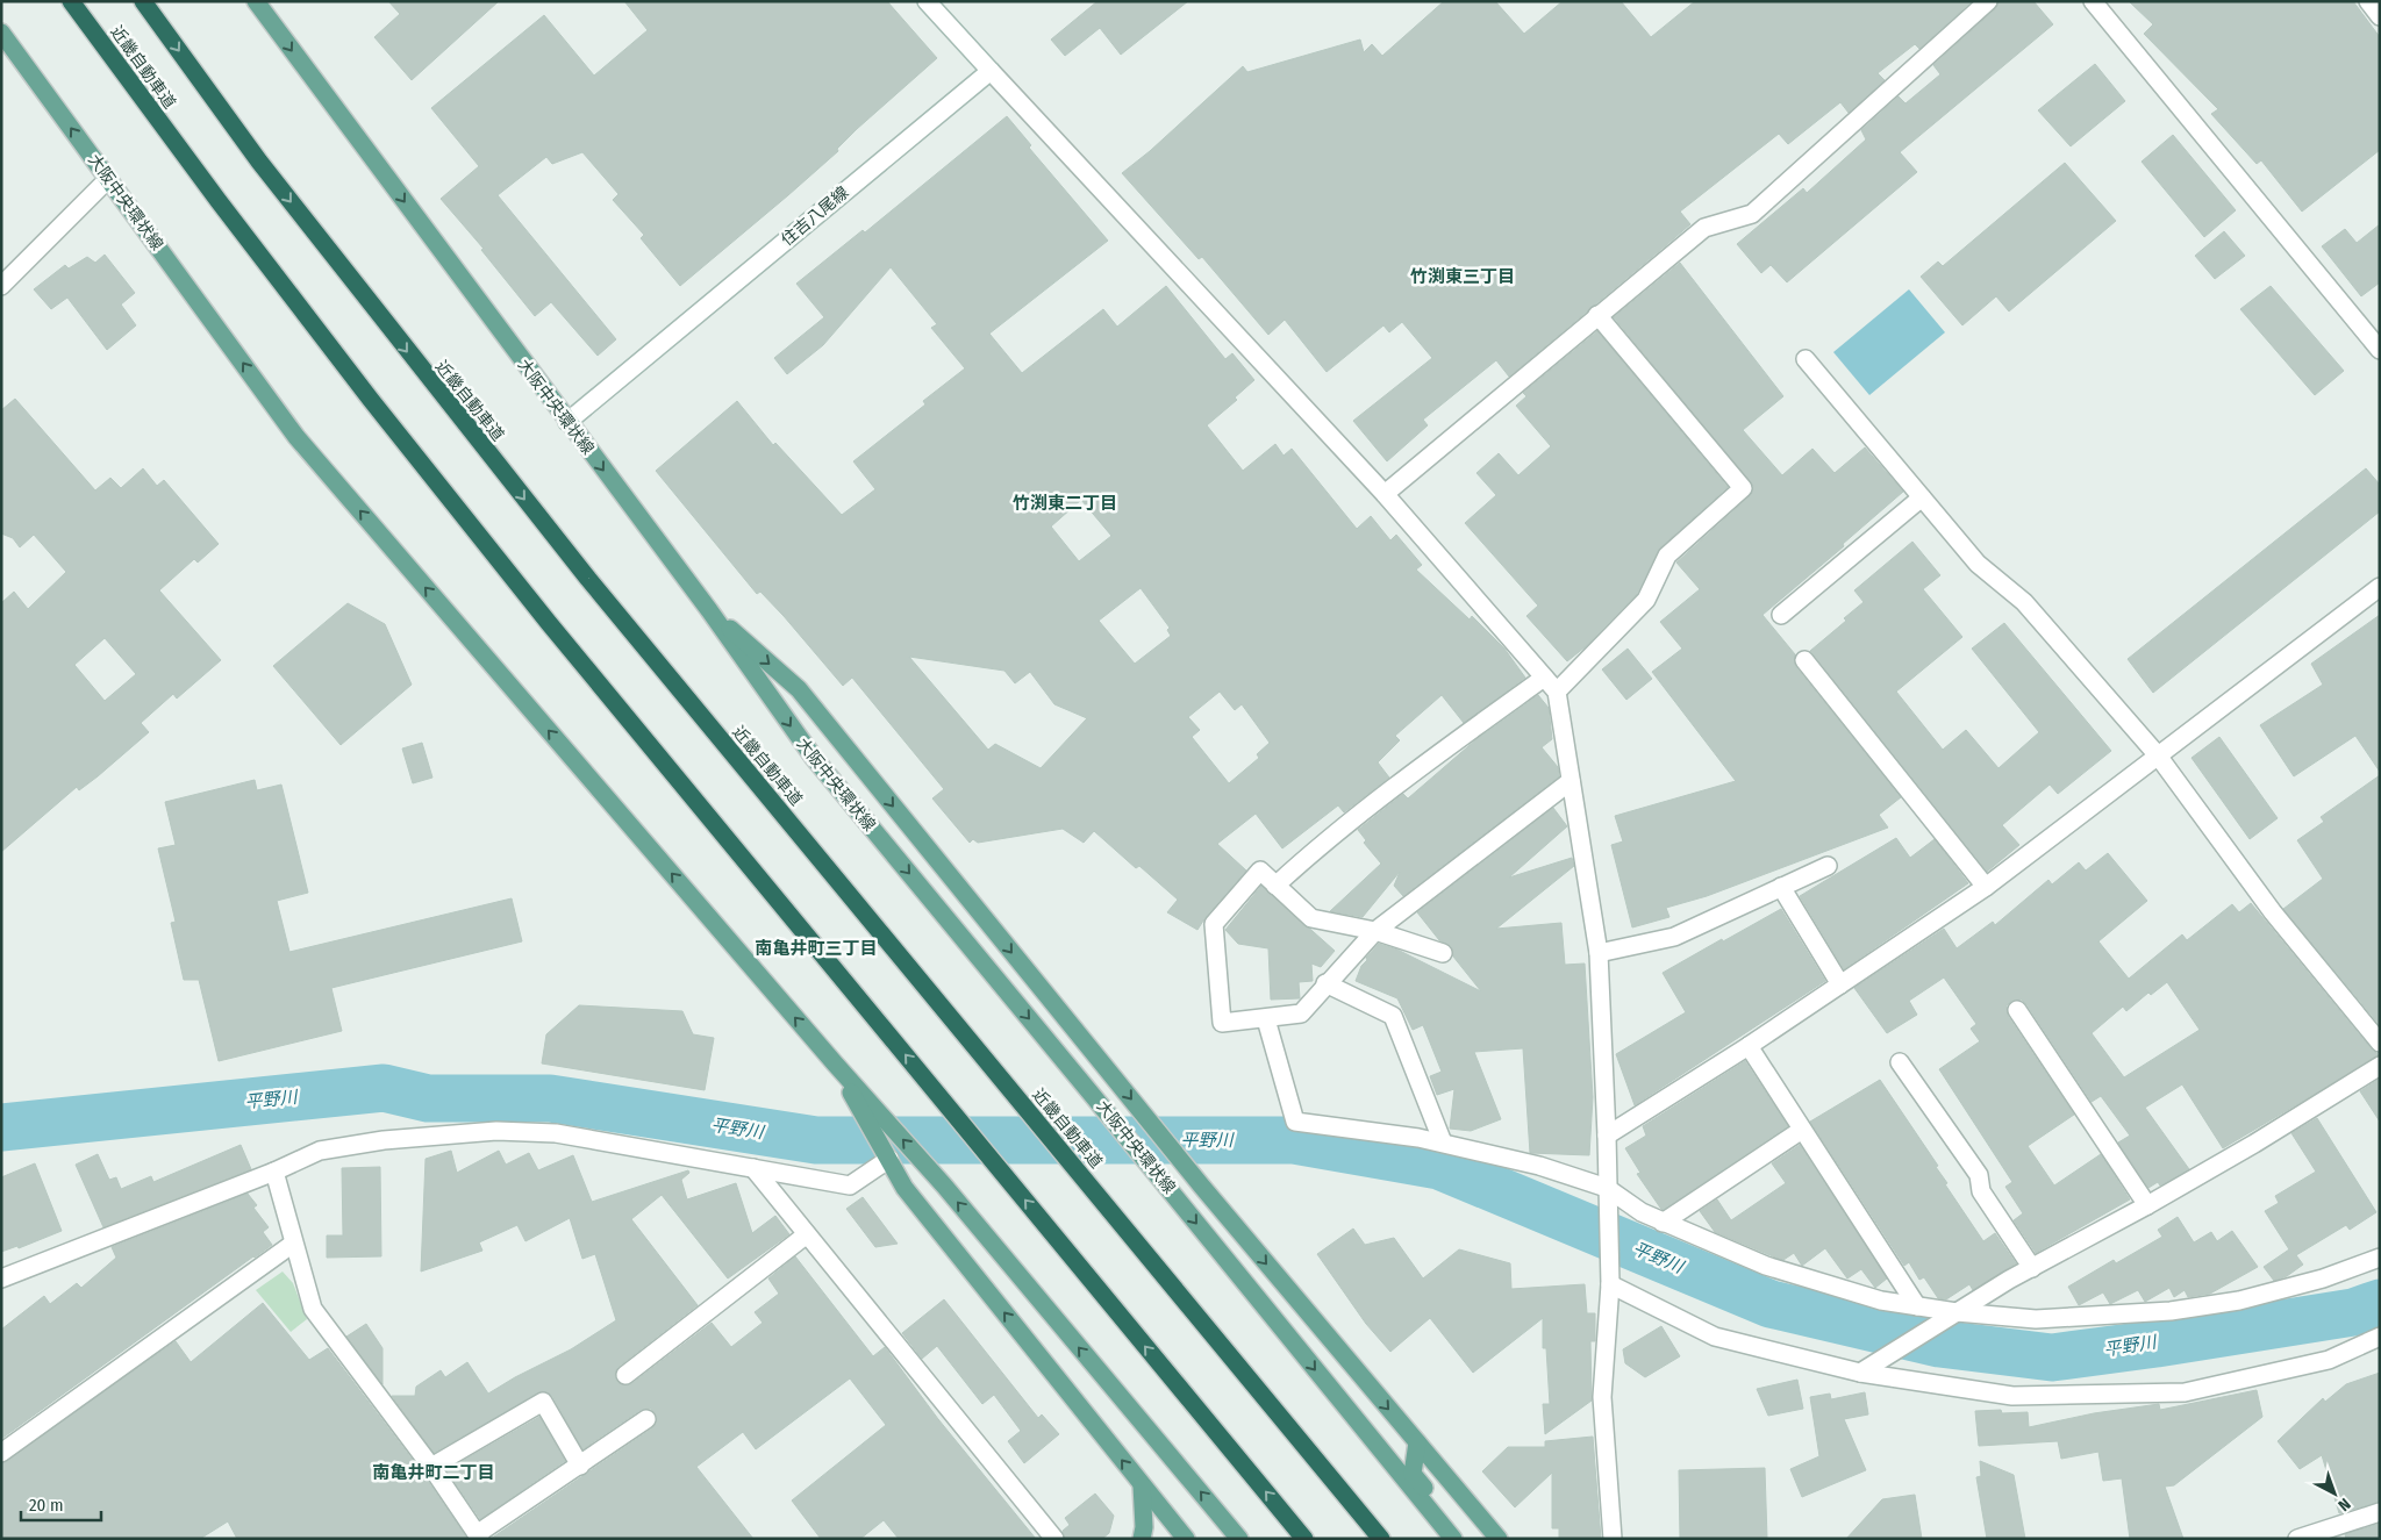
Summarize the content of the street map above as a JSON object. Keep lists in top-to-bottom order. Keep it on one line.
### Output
{"streets":{"highway":["近畿自動車道"],"main road":["大阪中央環状線"],"street":["住吉八尾線"]},"crossings":[["大阪中央環状線","住吉八尾線"]],"districts":["竹渕東三丁目","竹渕東二丁目","南亀井町三丁目","南亀井町二丁目"],"water":["平野川"],"scale_bar":"20 m","north":"bottom right"}
